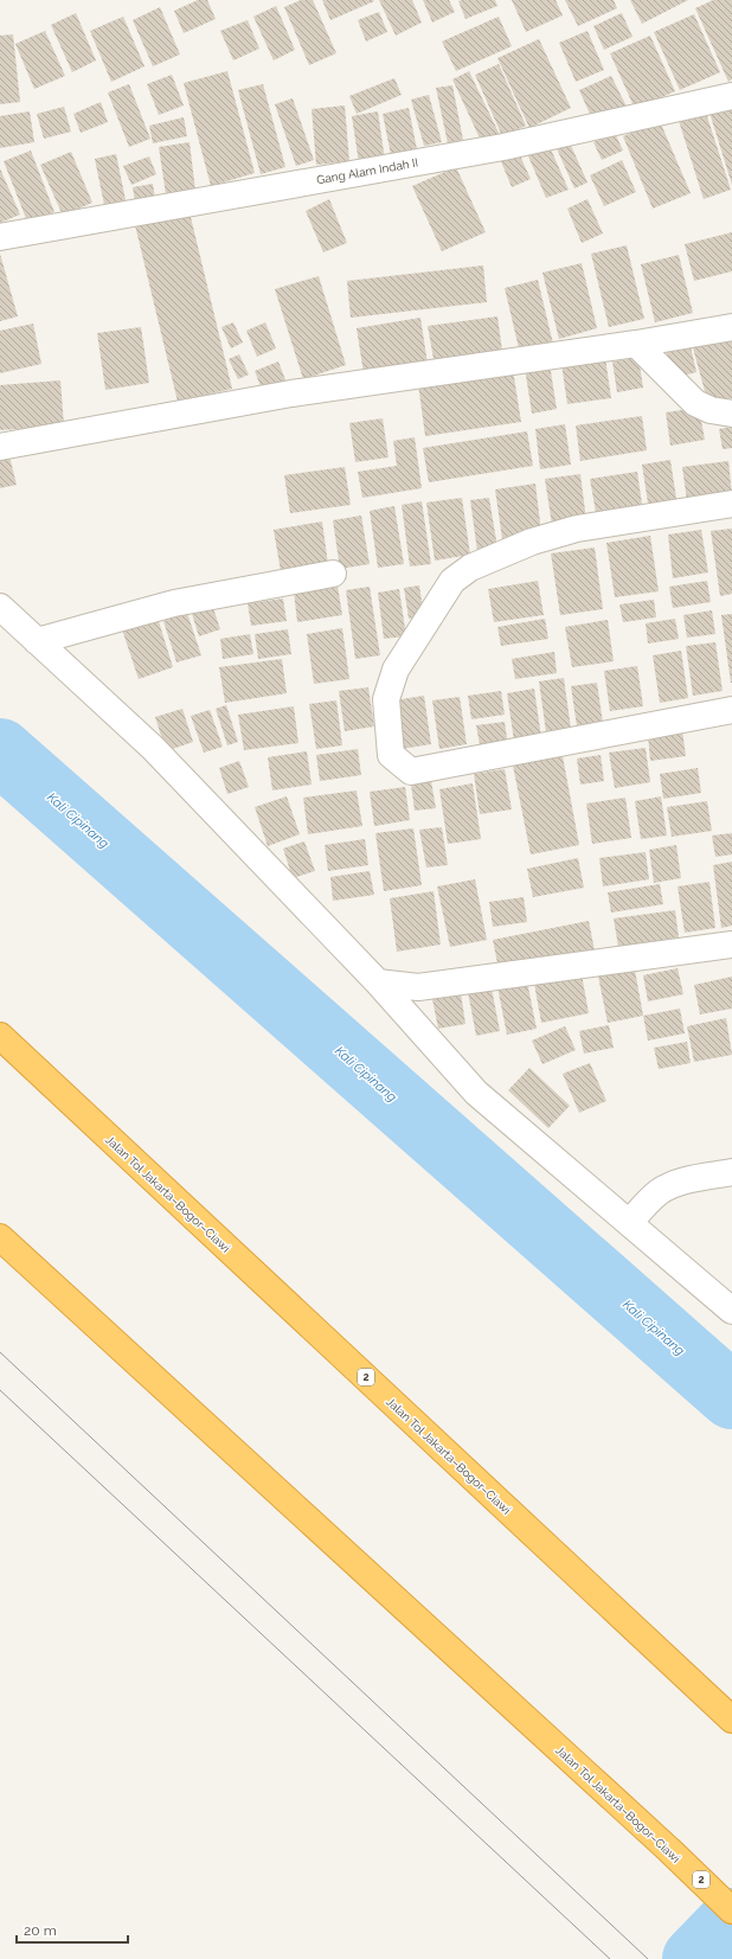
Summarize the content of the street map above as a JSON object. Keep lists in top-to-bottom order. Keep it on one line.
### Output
{"streets":{"highway":["Jalan Tol Jakarta–Bogor–Ciawi","2"],"street":["Gang Alam Indah II"]},"water":["Kali Cipinang"],"scale_bar":"20 m"}
